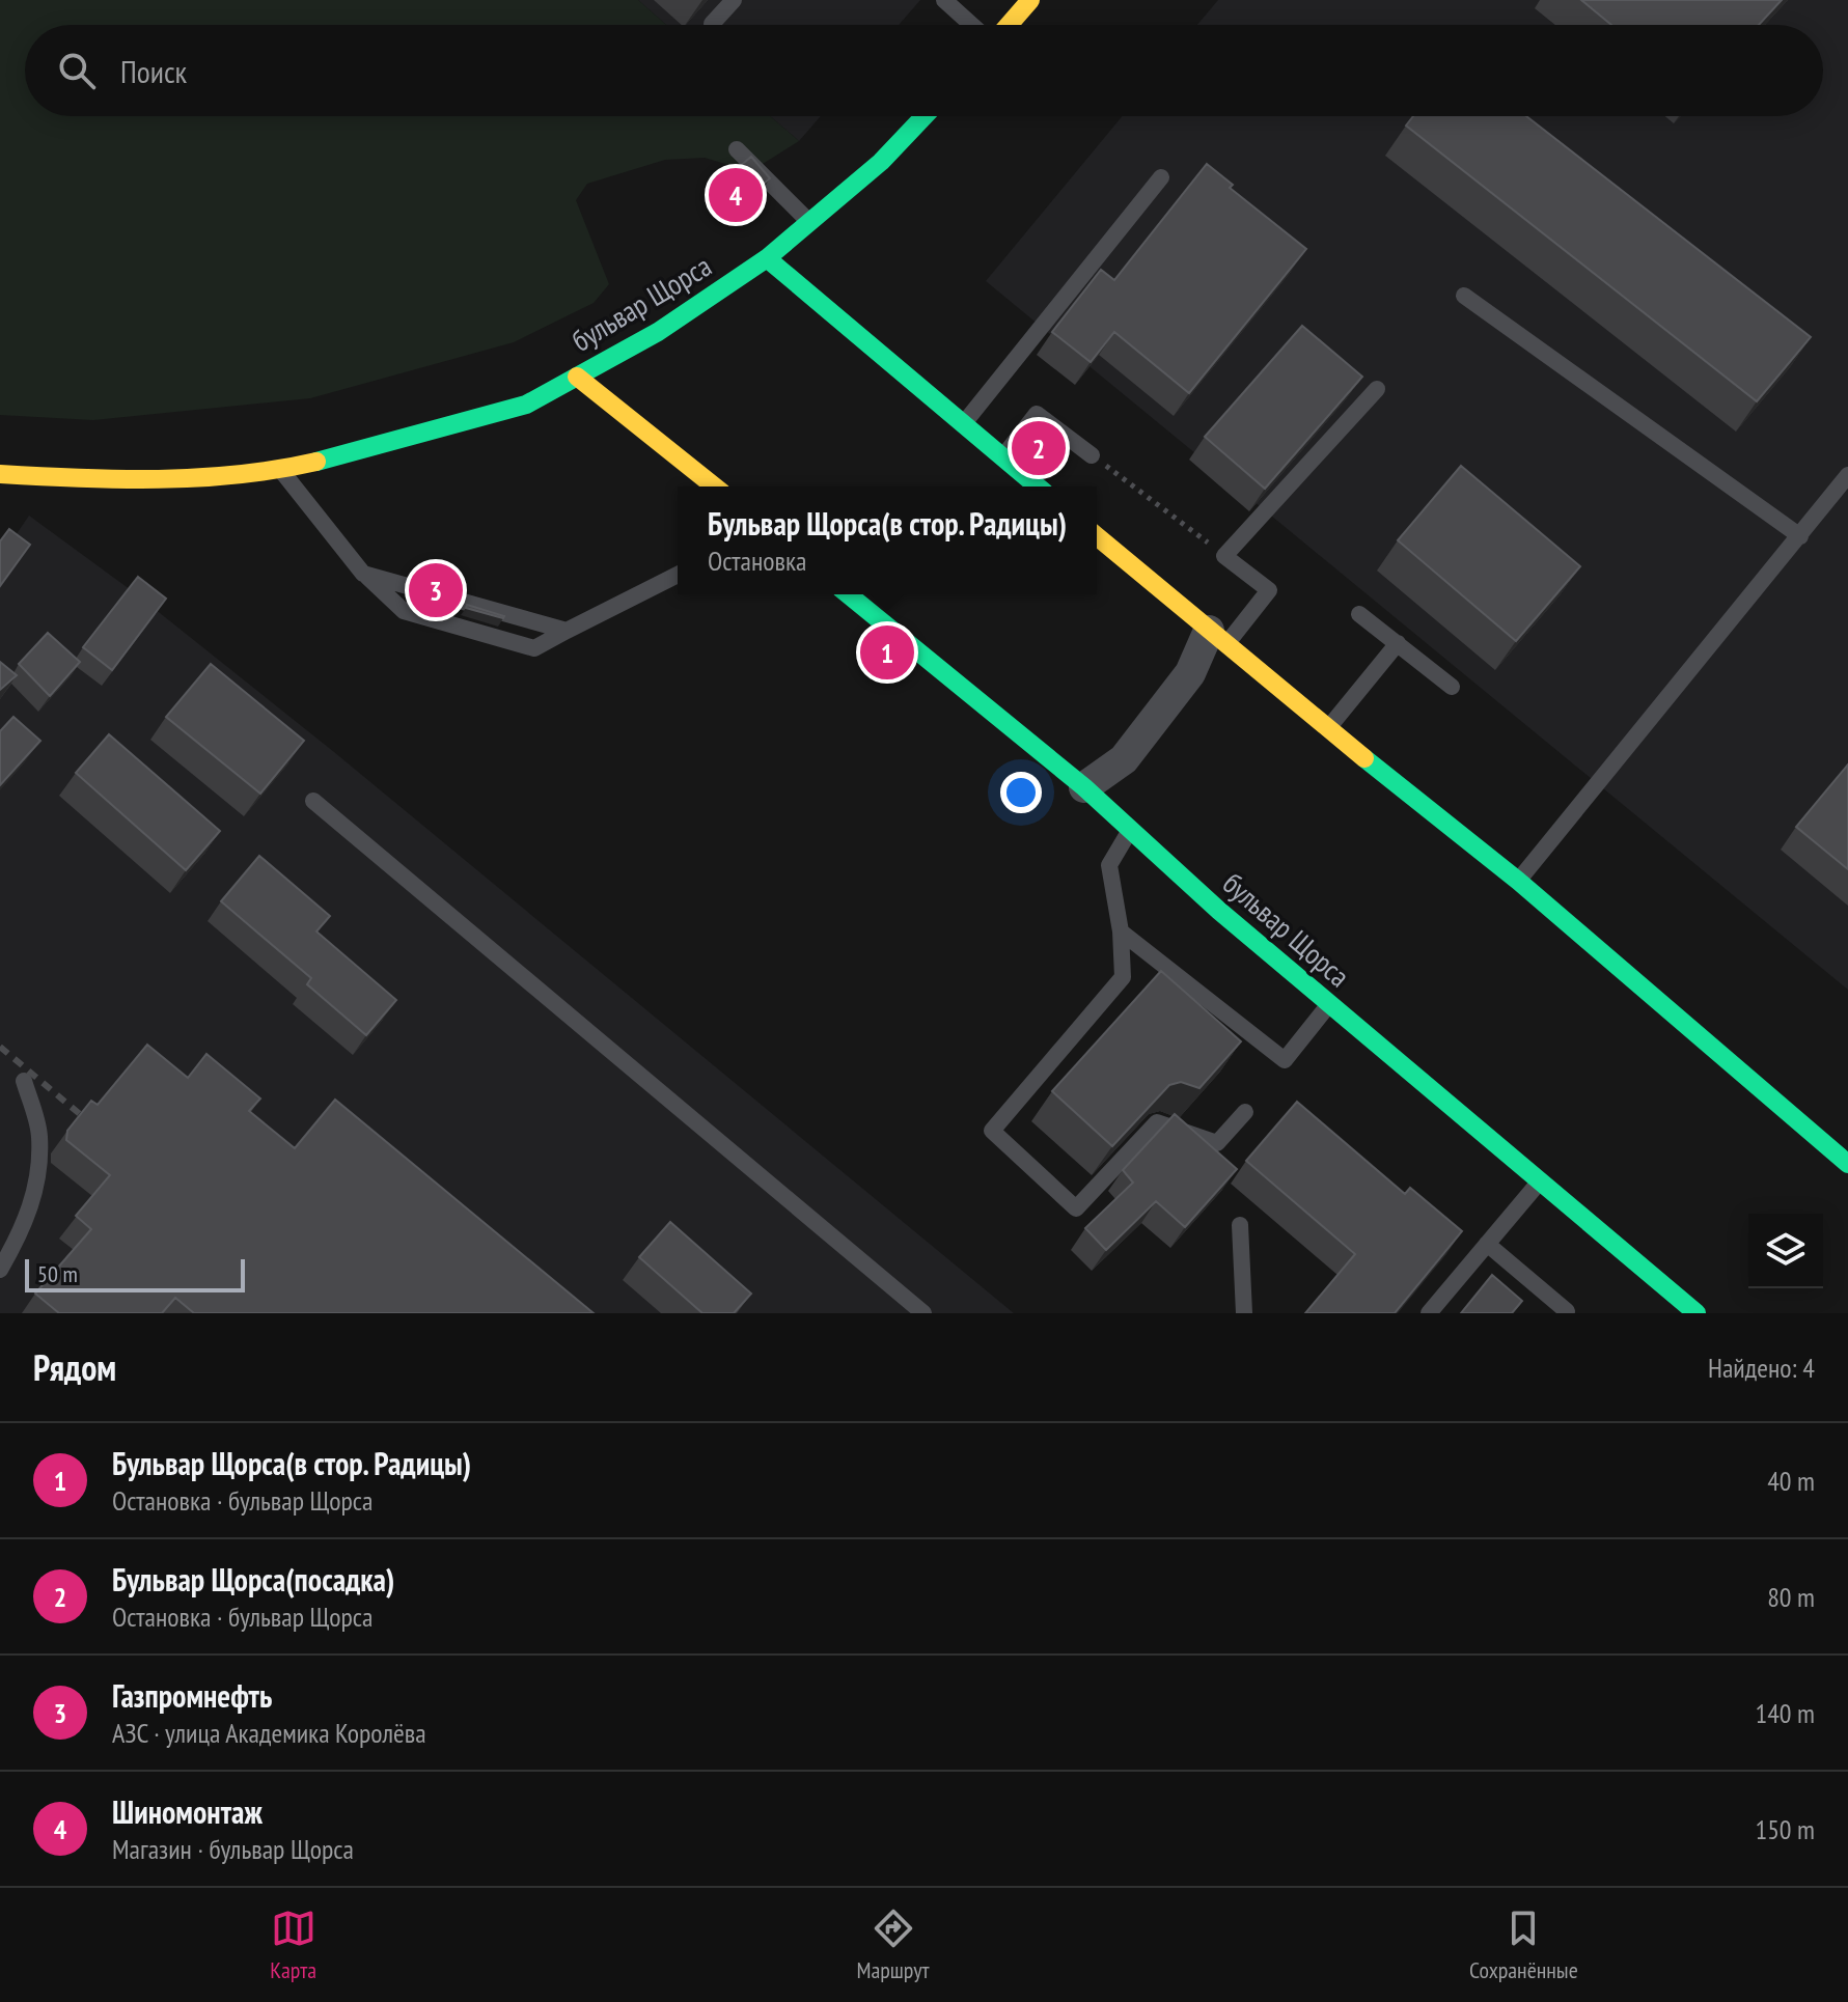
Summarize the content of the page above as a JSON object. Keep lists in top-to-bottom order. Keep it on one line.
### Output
{"streets":{"street":["бульвар Щорса"]},"scale_bar":"50 m","page":{"search":"Поиск","pins":["4","2","3","1"],"popup":["Бульвар Щорса(в стор. Радицы)","Остановка"],"scale":"50 m","heading":["Рядом","Найдено: 4"],"list":[{"mark":"1","name":"Бульвар Щорса(в стор. Радицы)","note":"Остановка · бульвар Щорса","value":"40 m"},{"mark":"2","name":"Бульвар Щорса(посадка)","note":"Остановка · бульвар Щорса","value":"80 m"},{"mark":"3","name":"Газпромнефть","note":"АЗС · улица Академика Королёва","value":"140 m"},{"mark":"4","name":"Шиномонтаж","note":"Магазин · бульвар Щорса","value":"150 m"}],"nav":["Карта","Маршрут","Сохранённые"]}}
